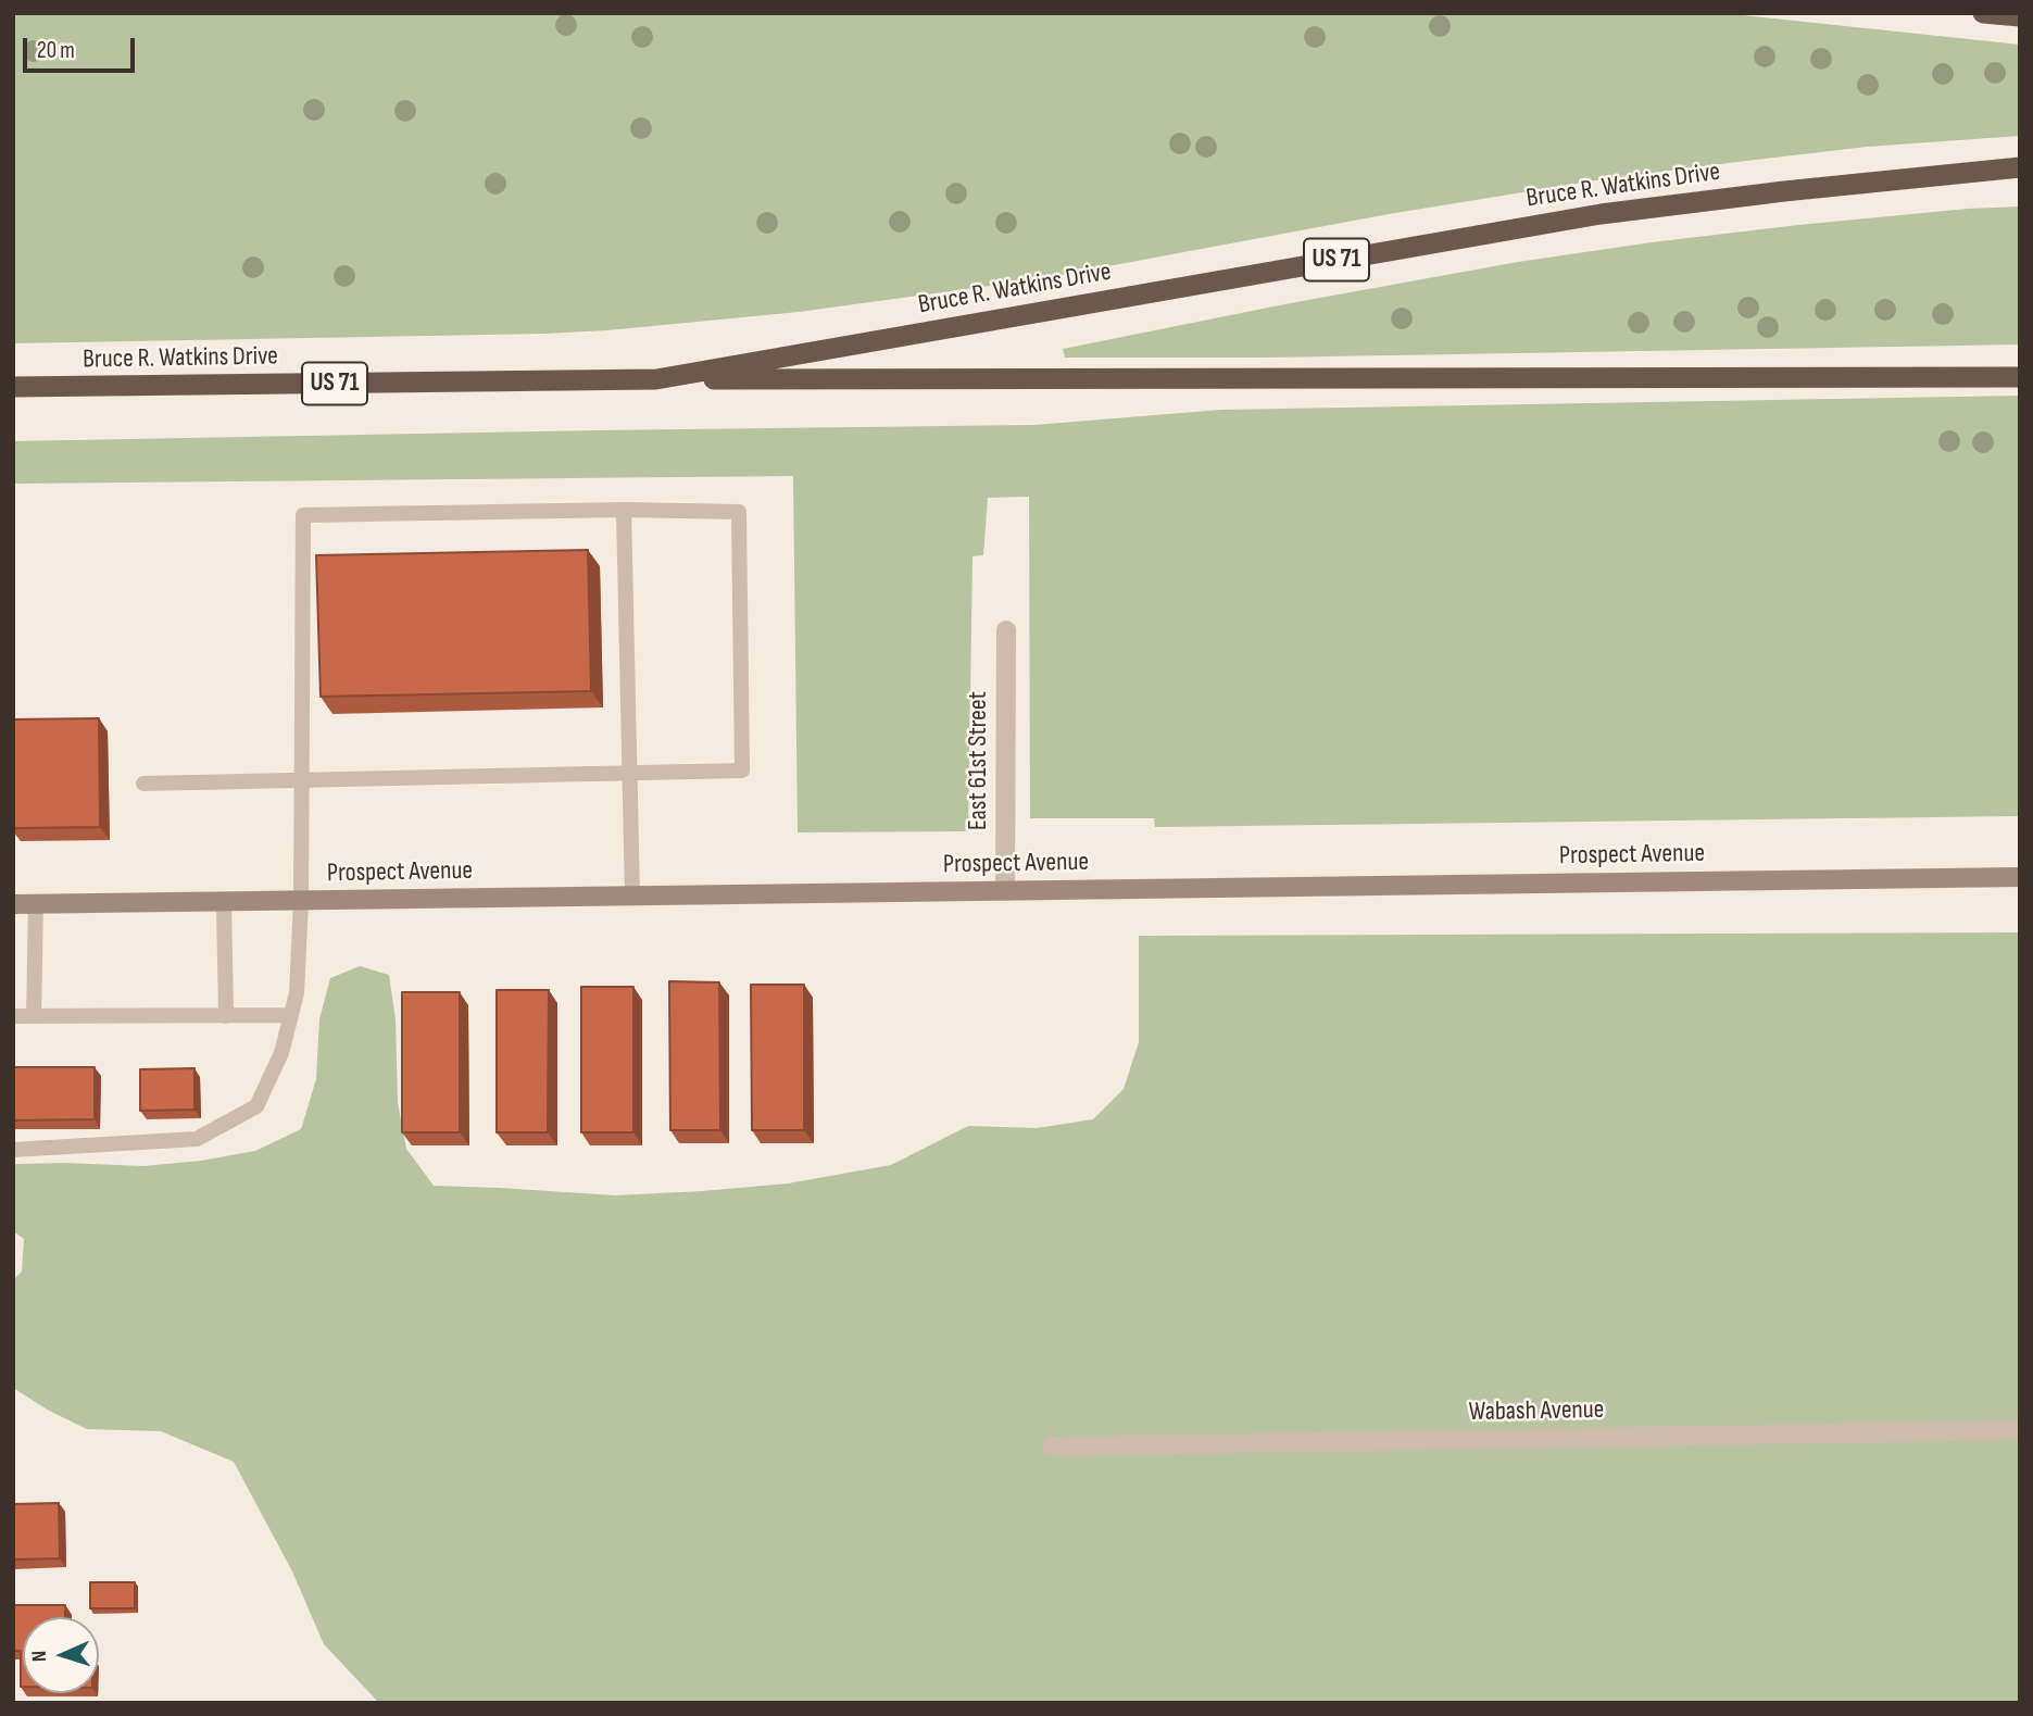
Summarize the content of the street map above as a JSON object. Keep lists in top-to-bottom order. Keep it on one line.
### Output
{"streets":{"highway":["Bruce R. Watkins Drive","US 71"],"main road":["Prospect Avenue"],"street":["East 61st Street","Wabash Avenue"]},"crossings":[["East 61st Street","Prospect Avenue"]],"scale_bar":"20 m","north":"left"}
